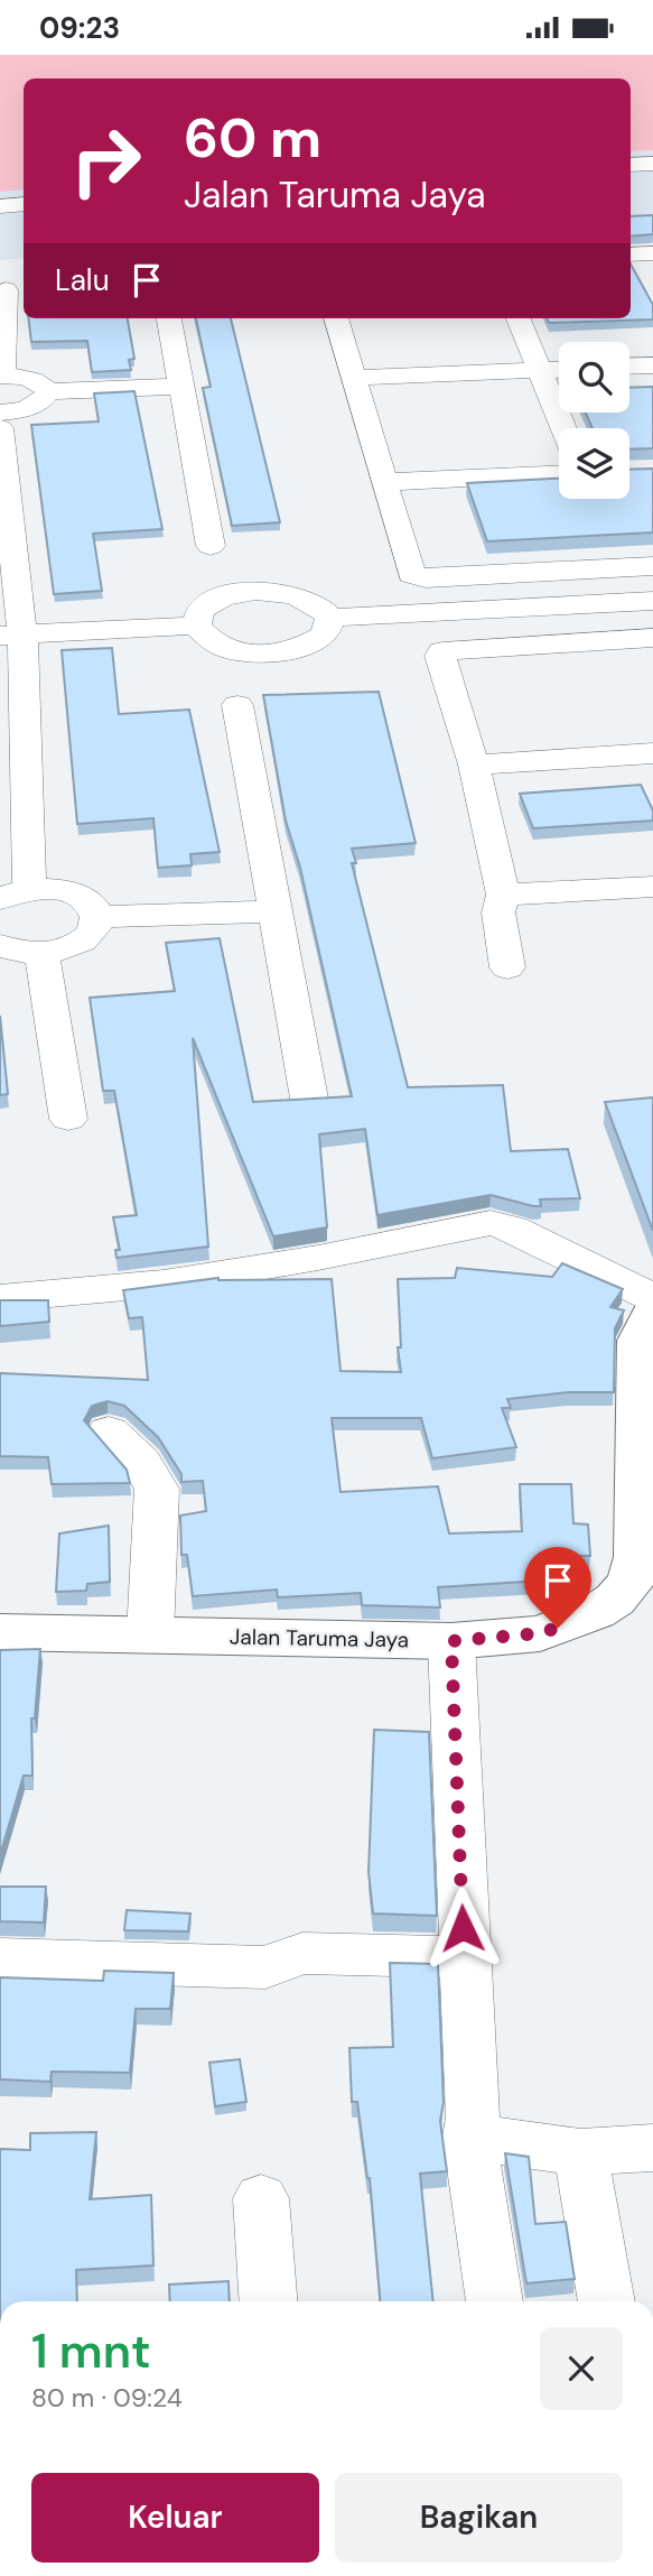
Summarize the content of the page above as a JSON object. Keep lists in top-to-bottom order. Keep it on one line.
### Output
{"streets":{"main road":["Jalan Taruma Jaya"]},"page":{"status":"09:23","turn":["60 m","Jalan Taruma Jaya"],"then":"Lalu","heading":["1 mnt","80 m · 09:24"],"buttons":["Keluar","Bagikan"]}}
